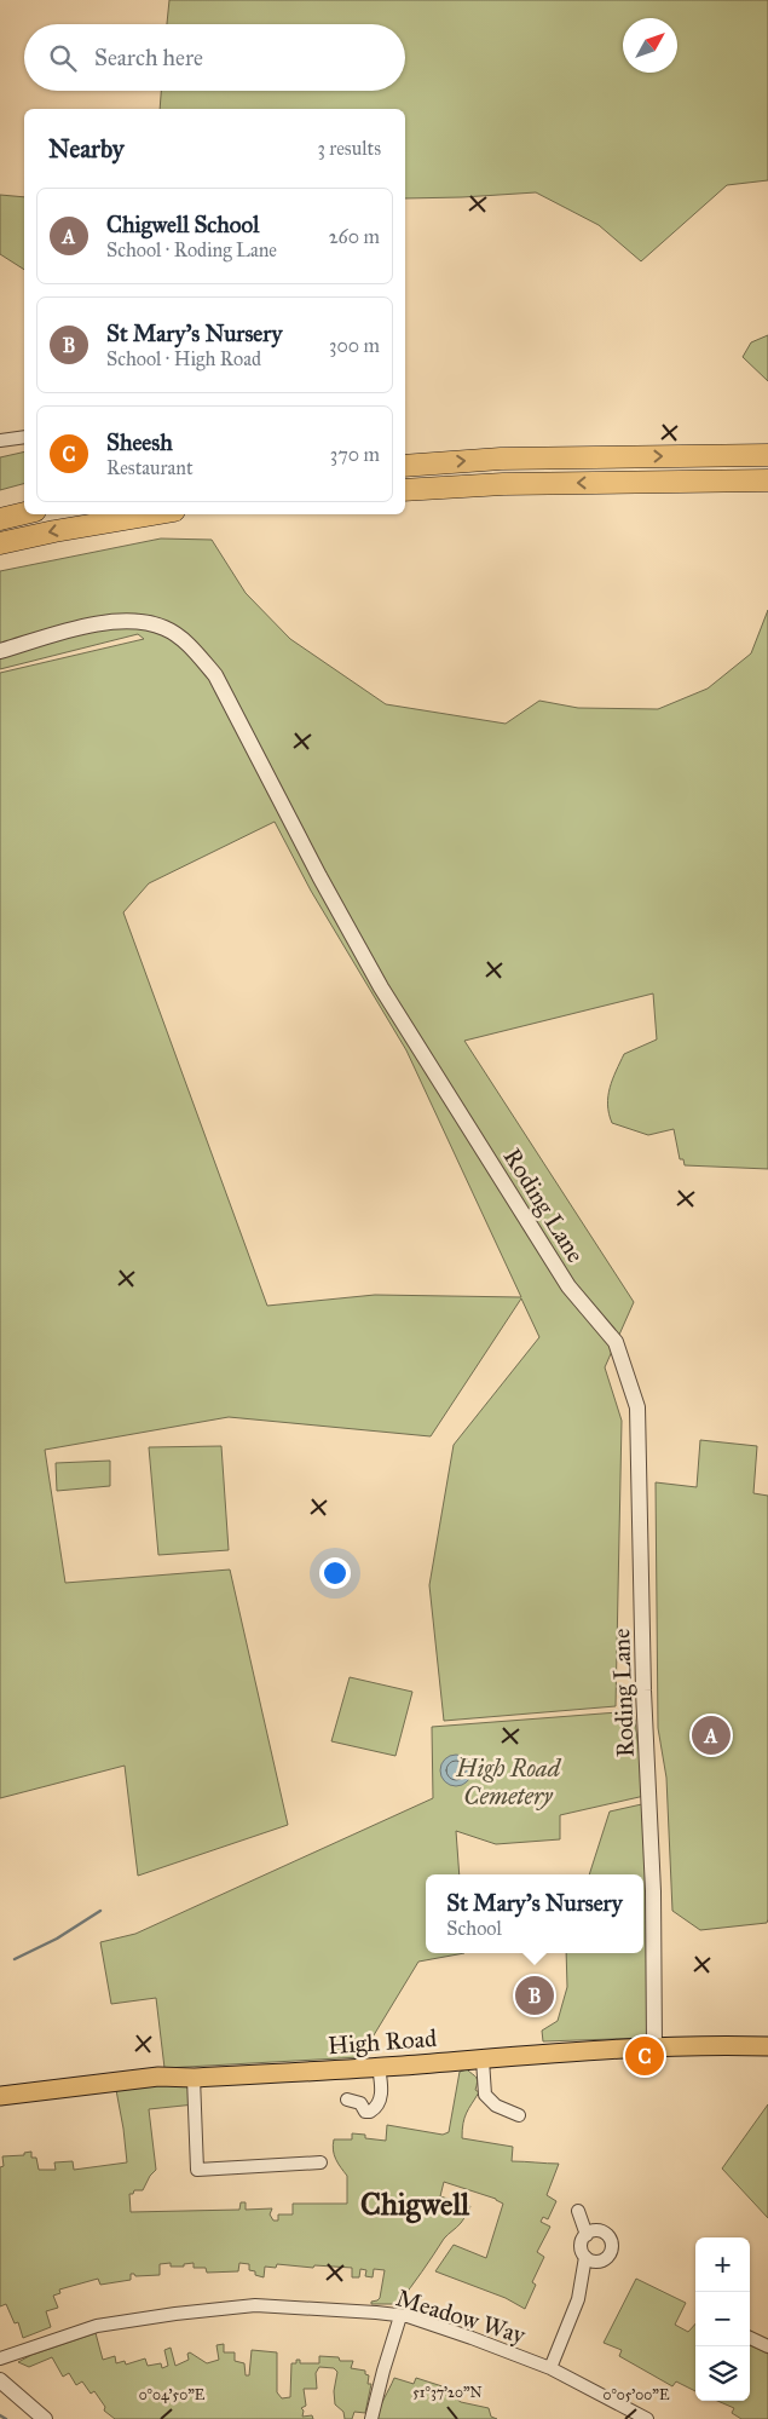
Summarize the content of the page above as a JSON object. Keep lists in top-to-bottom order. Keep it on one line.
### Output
{"streets":{"main road":["High Road"],"street":["Roding Lane","Meadow Way"]},"crossings":[["Roding Lane","High Road"]],"districts":["Chigwell"],"parks":["High Road Cemetery"],"north":"top right","page":{"search":"Search here","heading":["Nearby","3 results"],"list":[{"mark":"A","name":"Chigwell School","note":"School · Roding Lane","value":"260 m"},{"mark":"B","name":"St Mary's Nursery","note":"School · High Road","value":"300 m"},{"mark":"C","name":"Sheesh","note":"Restaurant","value":"370 m"}],"pins":["A","B","C"],"popup":["St Mary's Nursery","School"],"map_buttons":["+","−"]},"coordinates":["51°37'20\"N","0°04'50\"E","0°05'00\"E"]}
